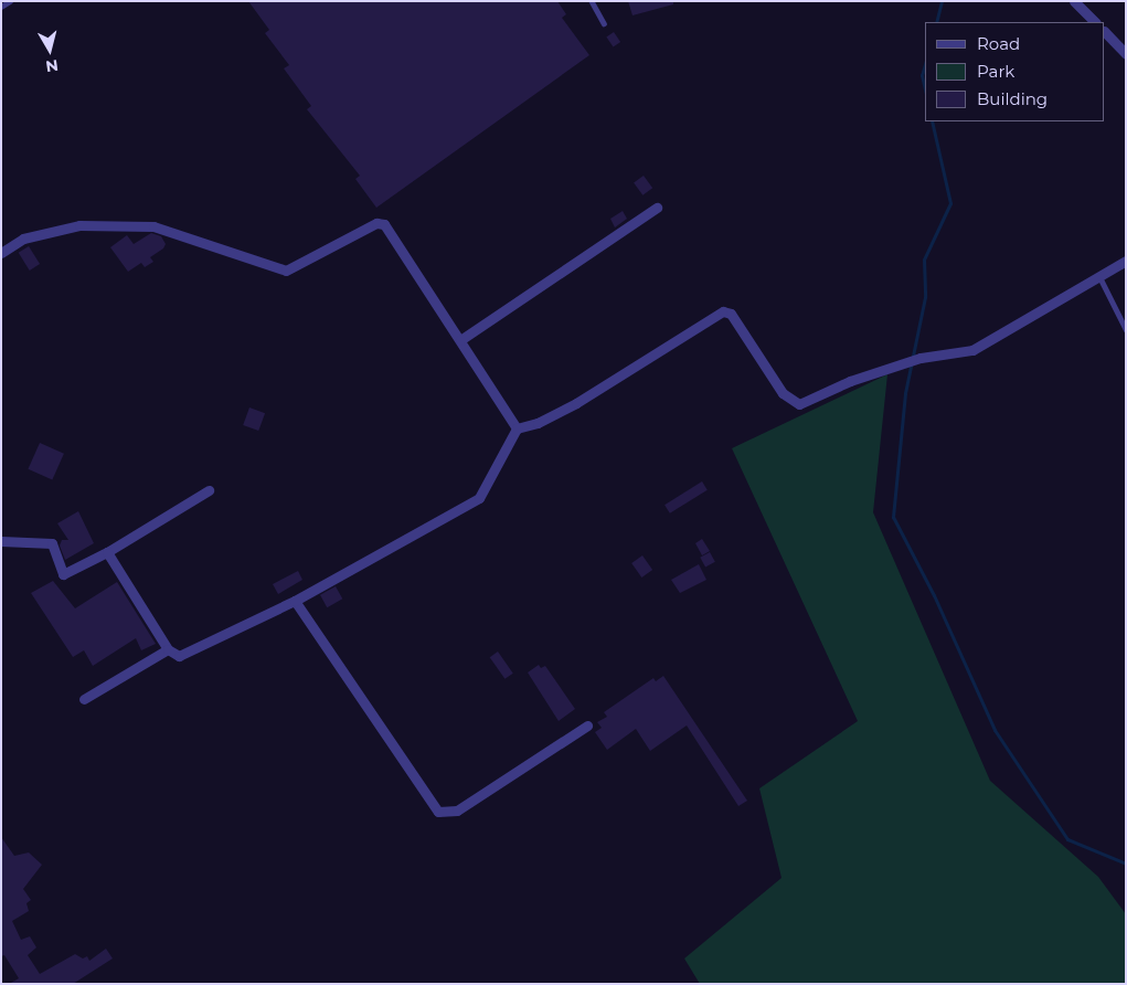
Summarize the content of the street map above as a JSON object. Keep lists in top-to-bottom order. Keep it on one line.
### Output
{"legend":["Road","Park","Building"],"north":"bottom"}
